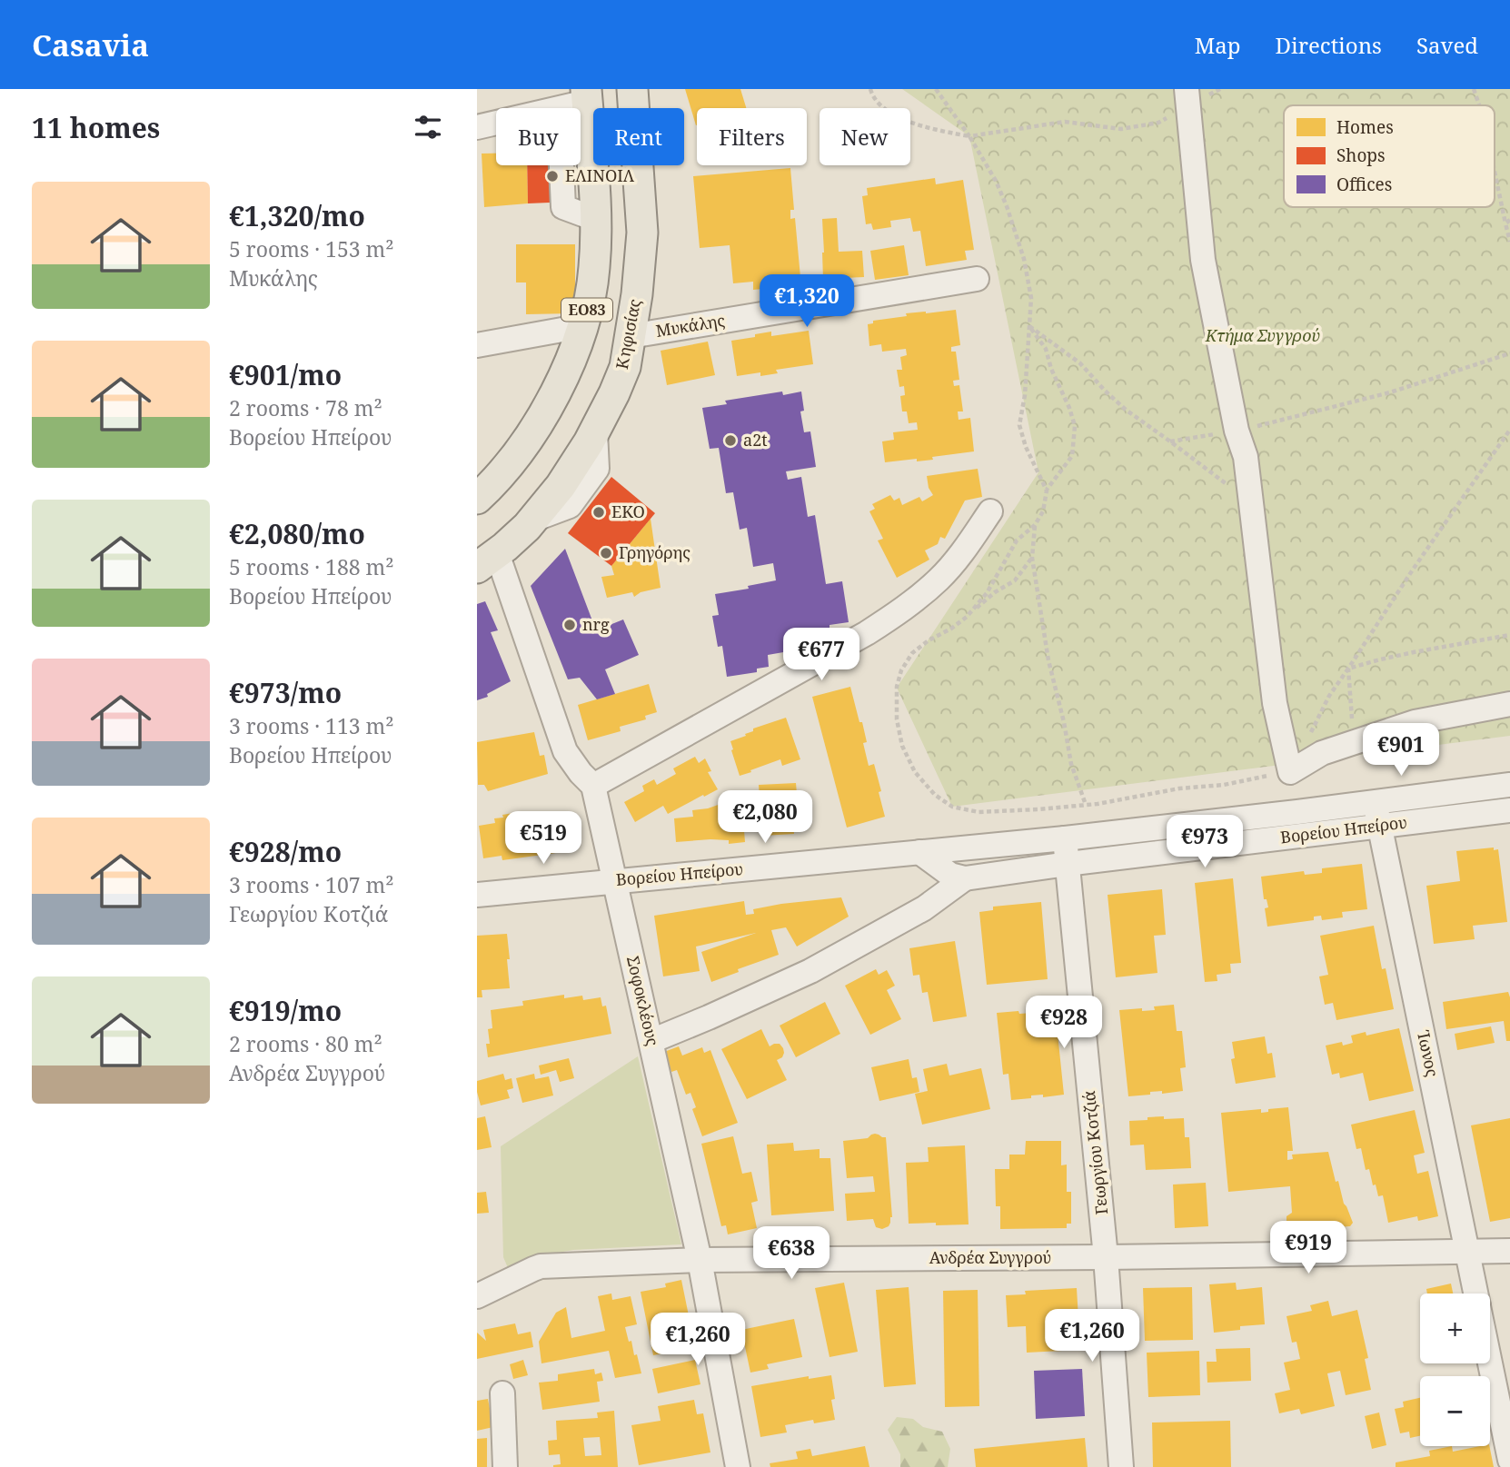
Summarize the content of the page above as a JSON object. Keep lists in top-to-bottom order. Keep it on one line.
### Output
{"streets":{"main road":["ΕΟ83","Κηφισίας"],"street":["Μυκάλης","Βορείου Ηπείρου","Σοφοκλέους","Ίωνος","Γεωργίου Κοτζιά","Ανδρέα Συγγρού"]},"crossings":[["Μυκάλης","Κηφισίας"],["Κηφισίας","Σοφοκλέους"],["Βορείου Ηπείρου","Σοφοκλέους"],["Βορείου Ηπείρου","Ίωνος"],["Βορείου Ηπείρου","Γεωργίου Κοτζιά"],["Σοφοκλέους","Ανδρέα Συγγρού"],["Ίωνος","Ανδρέα Συγγρού"],["Γεωργίου Κοτζιά","Ανδρέα Συγγρού"]],"parks":["Κτήμα Συγγρού"],"places":["ΕΛΙΝΟΙΛ","a2t","EKO","Γρηγόρης","nrg"],"legend":["Homes","Shops","Offices"],"page":{"header":"Casavia","nav":["Map","Directions","Saved"],"heading":"11 homes","chip":["Buy","Rent","Filters","New"],"list":[{"name":"€1,320/mo","note":"5 rooms · 153 m² · Μυκάλης"},{"name":"€901/mo","note":"2 rooms · 78 m² · Βορείου Ηπείρου"},{"name":"€2,080/mo","note":"5 rooms · 188 m² · Βορείου Ηπείρου"},{"name":"€973/mo","note":"3 rooms · 113 m² · Βορείου Ηπείρου"},{"name":"€928/mo","note":"3 rooms · 107 m² · Γεωργίου Κοτζιά"},{"name":"€919/mo","note":"2 rooms · 80 m² · Ανδρέα Συγγρού"}],"price":["€1,320","€677","€901","€2,080","€519","€973","€928","€919","€638","€1,260","€1,260"],"map_buttons":["+","−"]}}
